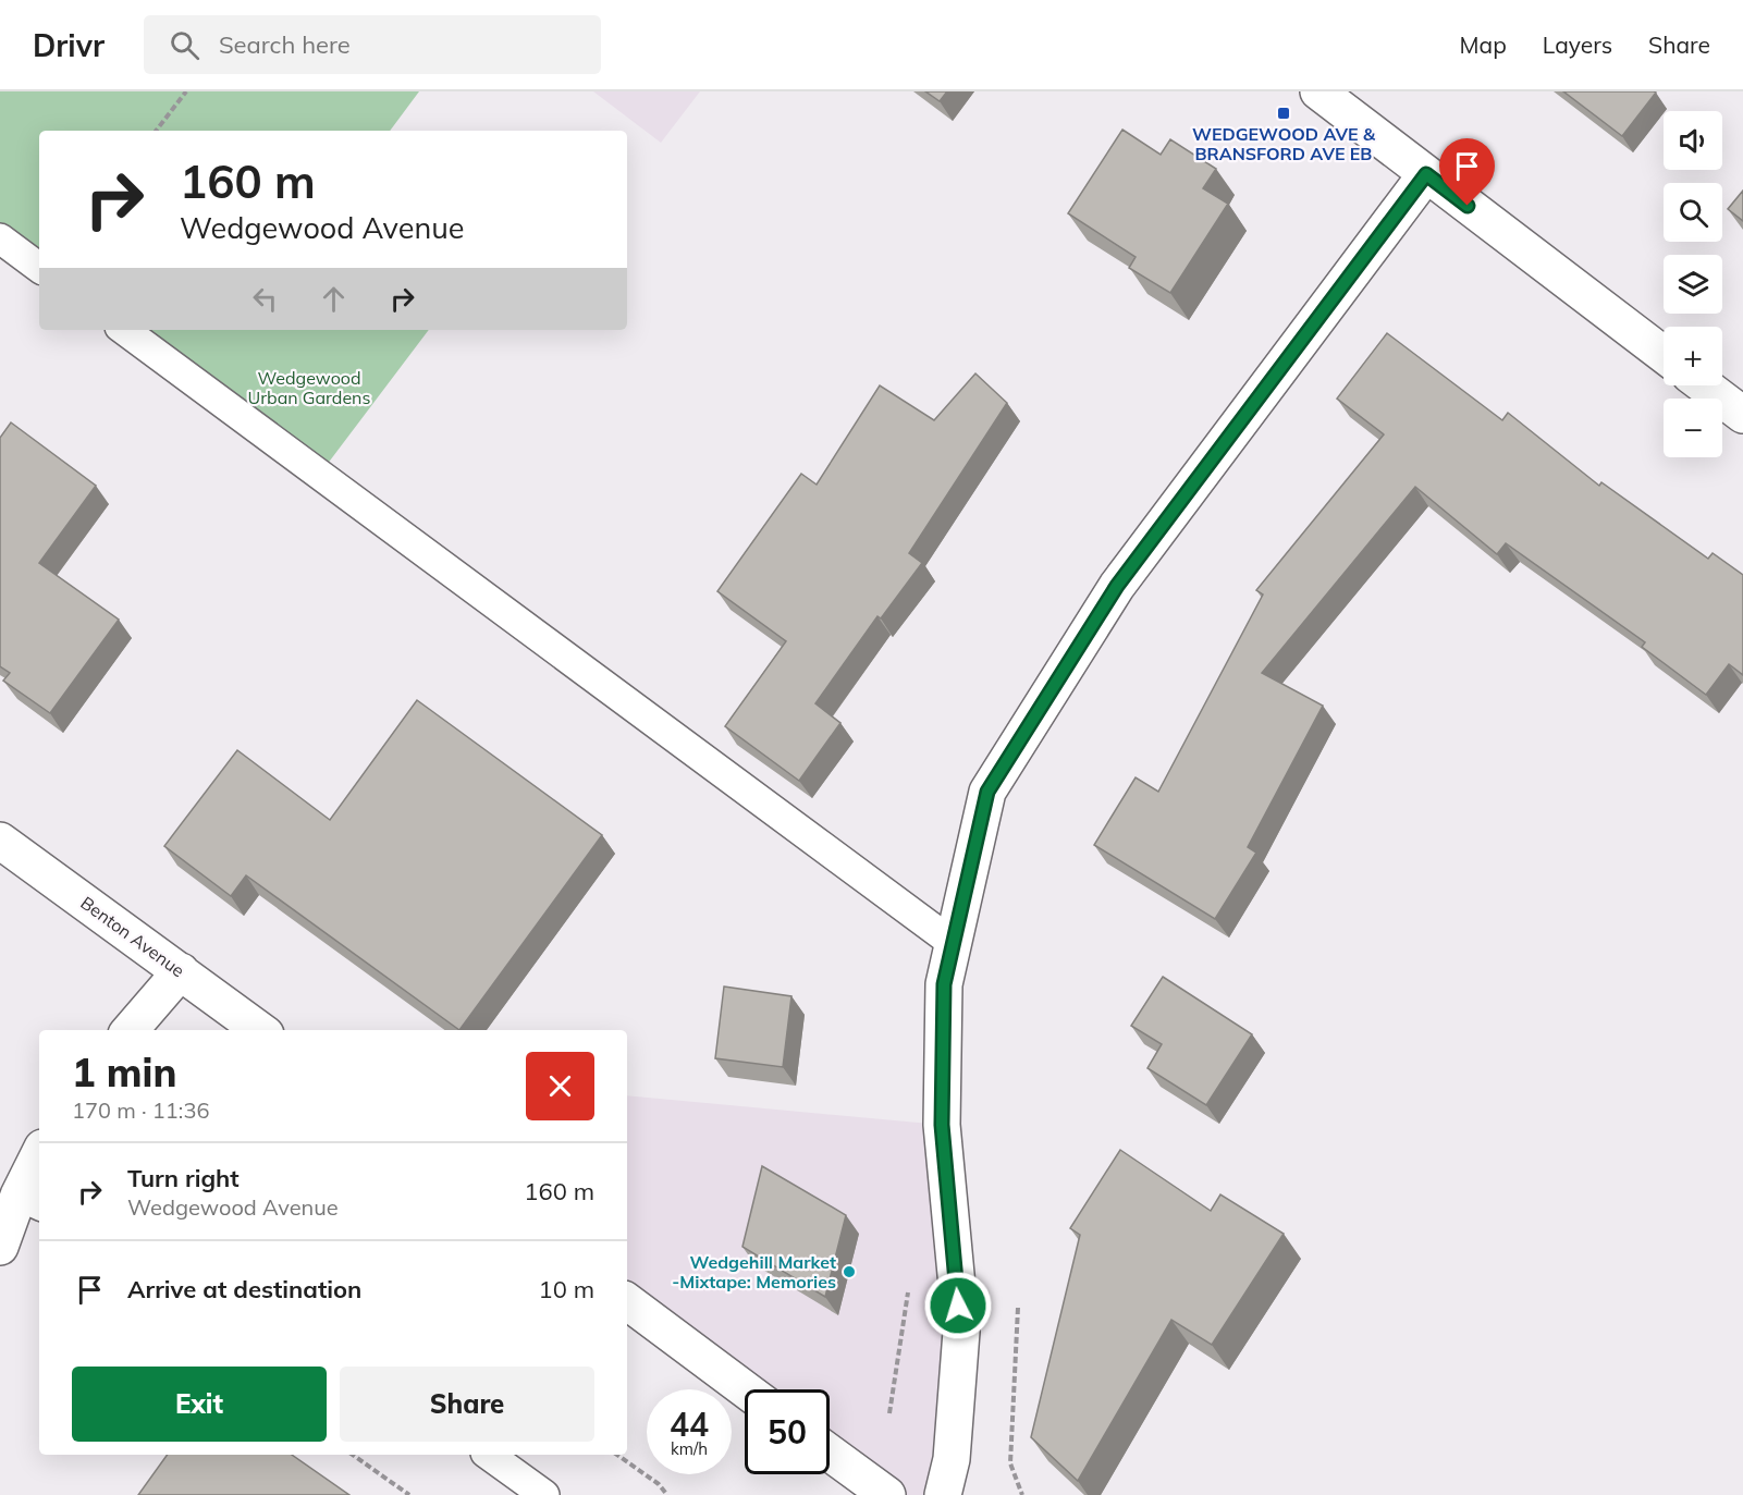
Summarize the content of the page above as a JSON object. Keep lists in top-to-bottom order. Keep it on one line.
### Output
{"streets":{"main road":["Benton Avenue"]},"parks":["Wedgewood Urban Gardens"],"places":{"transit":["WEDGEWOOD AVE & BRANSFORD AVE EB"],"other":["Wedgehill Market -Mixtape: Memories"]},"page":{"header":"Drivr","search":"Search here","nav":["Map","Layers","Share"],"map_buttons":["+","−"],"turn":["160 m","Wedgewood Avenue"],"heading":["1 min","170 m · 11:36"],"list":[{"name":"Turn right","note":"Wedgewood Avenue","value":"160 m"},{"name":"Arrive at destination","value":"10 m"}],"buttons":["Exit","Share"],"speed":"44 km/h","limit":"50"}}
